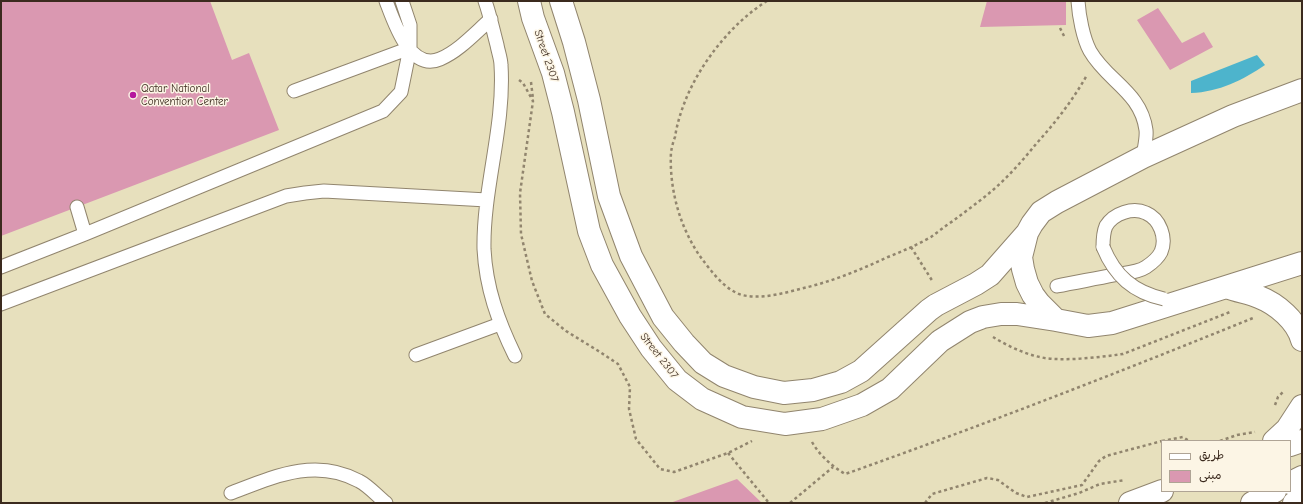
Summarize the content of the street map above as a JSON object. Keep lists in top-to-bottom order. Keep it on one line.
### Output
{"streets":{"street":["Street 2307"]},"places":["Qatar National Convention Center"],"legend":["طريق","مبنى"]}
